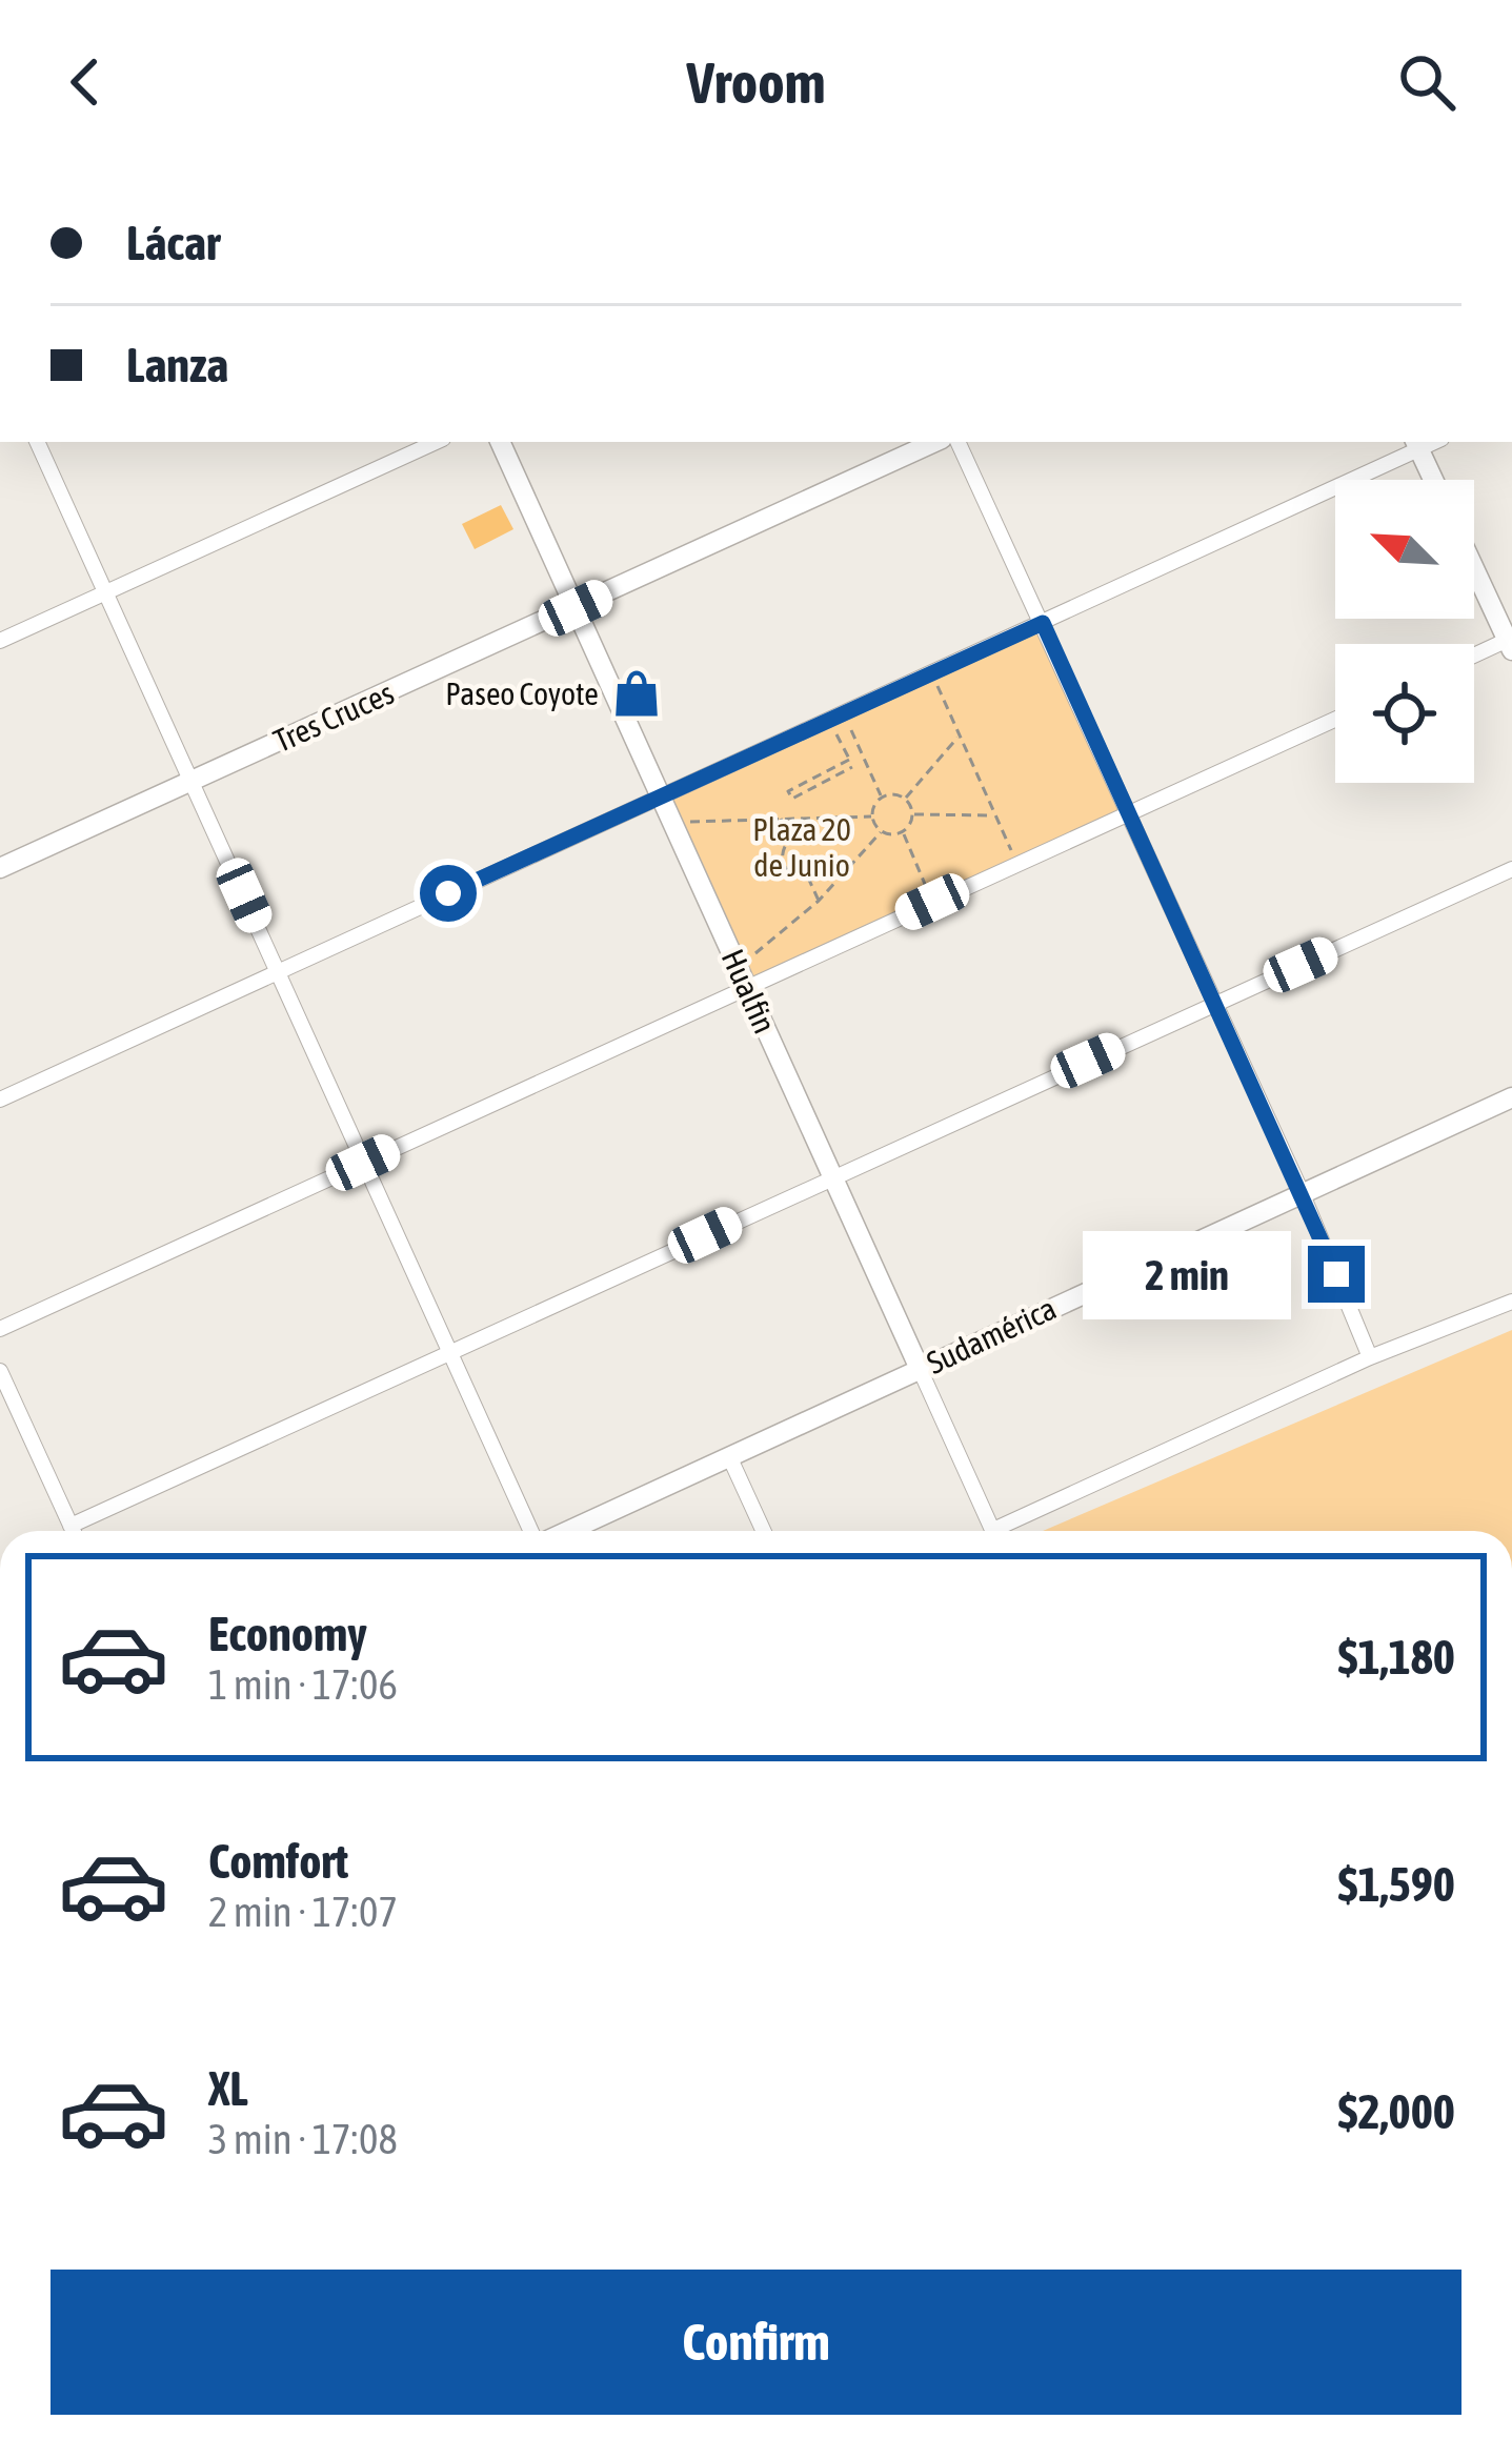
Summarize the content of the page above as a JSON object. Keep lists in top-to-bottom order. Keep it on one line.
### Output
{"streets":{"street":["Tres Cruces","Hualfin","Sudamérica"]},"crossings":[["Tres Cruces","Hualfin"],["Hualfin","Sudamérica"]],"parks":["Plaza 20 de Junio"],"places":{"shop":["Paseo Coyote"]},"north":"top left","page":{"header":"Vroom","banner":["Lácar","Lanza"],"bubble":"2 min","list":[{"name":"Economy","note":"1 min · 17:06","value":"$1,180"},{"name":"Comfort","note":"2 min · 17:07","value":"$1,590"},{"name":"XL","note":"3 min · 17:08","value":"$2,000"}],"buttons":"Confirm"}}
